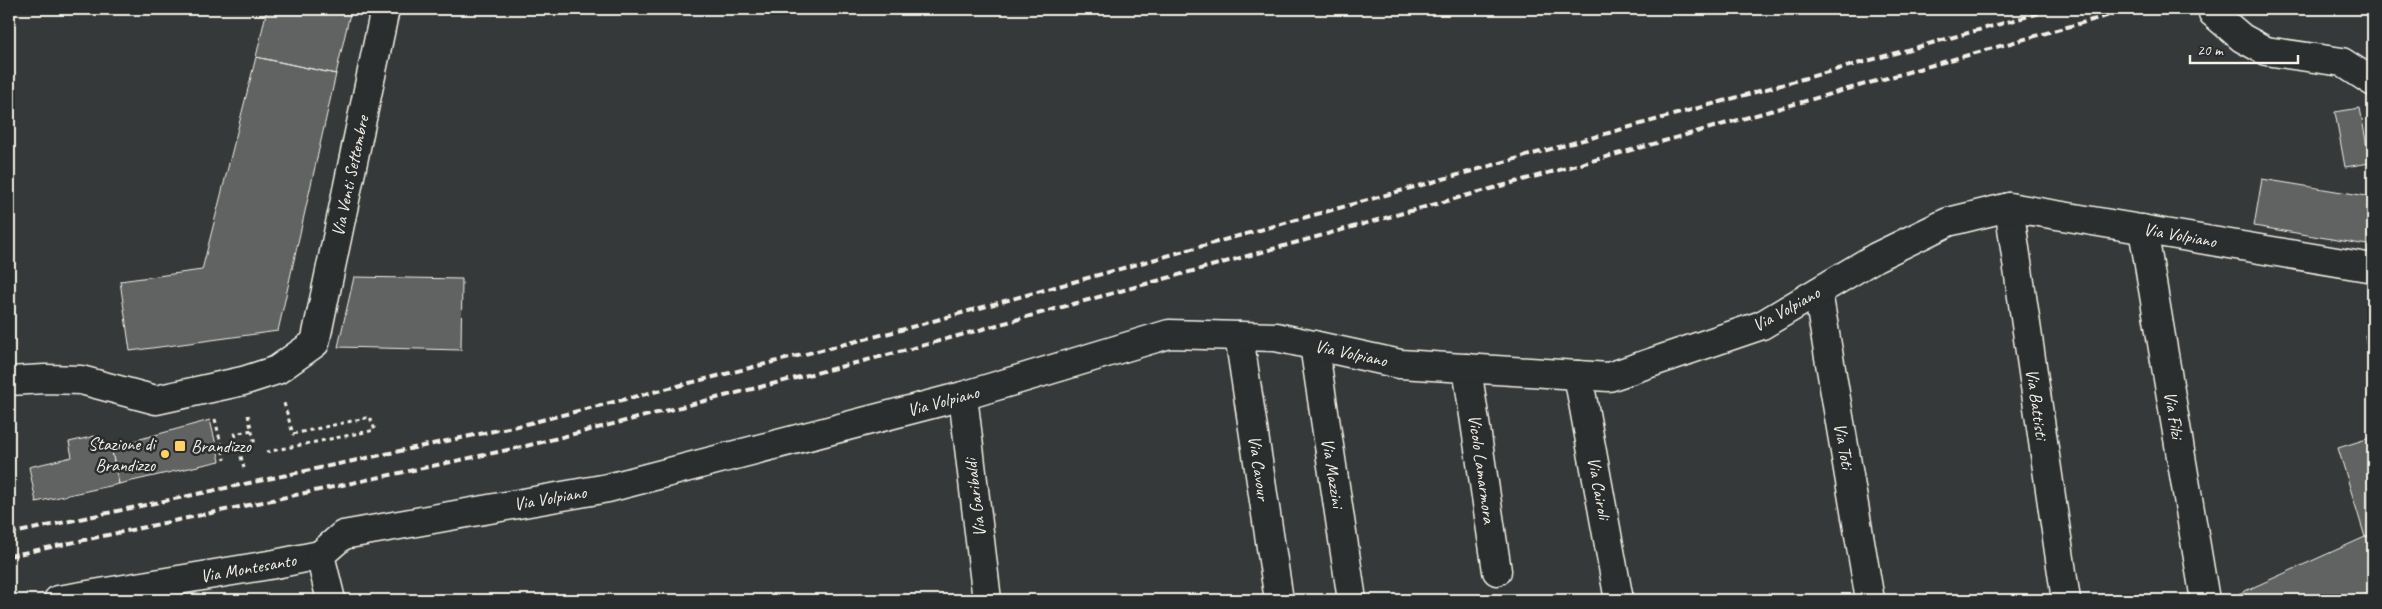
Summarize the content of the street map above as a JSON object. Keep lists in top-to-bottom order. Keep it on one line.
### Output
{"streets":{"street":["Via Venti Settembre","Via Volpiano","Via Battisti","Via Filzi","Via Toti","Via Cavour","Vicolo Lamarmora","Via Mazzini","Via Cairoli","Via Garibaldi","Via Montesanto"]},"crossings":[["Via Volpiano","Via Battisti"],["Via Volpiano","Via Filzi"],["Via Volpiano","Via Toti"],["Via Volpiano","Via Cavour"],["Via Volpiano","Vicolo Lamarmora"],["Via Volpiano","Via Mazzini"],["Via Volpiano","Via Cairoli"],["Via Volpiano","Via Garibaldi"],["Via Volpiano","Via Montesanto"]],"places":{"transit":["Brandizzo"],"other":["Stazione di Brandizzo"]},"scale_bar":"20 m"}
